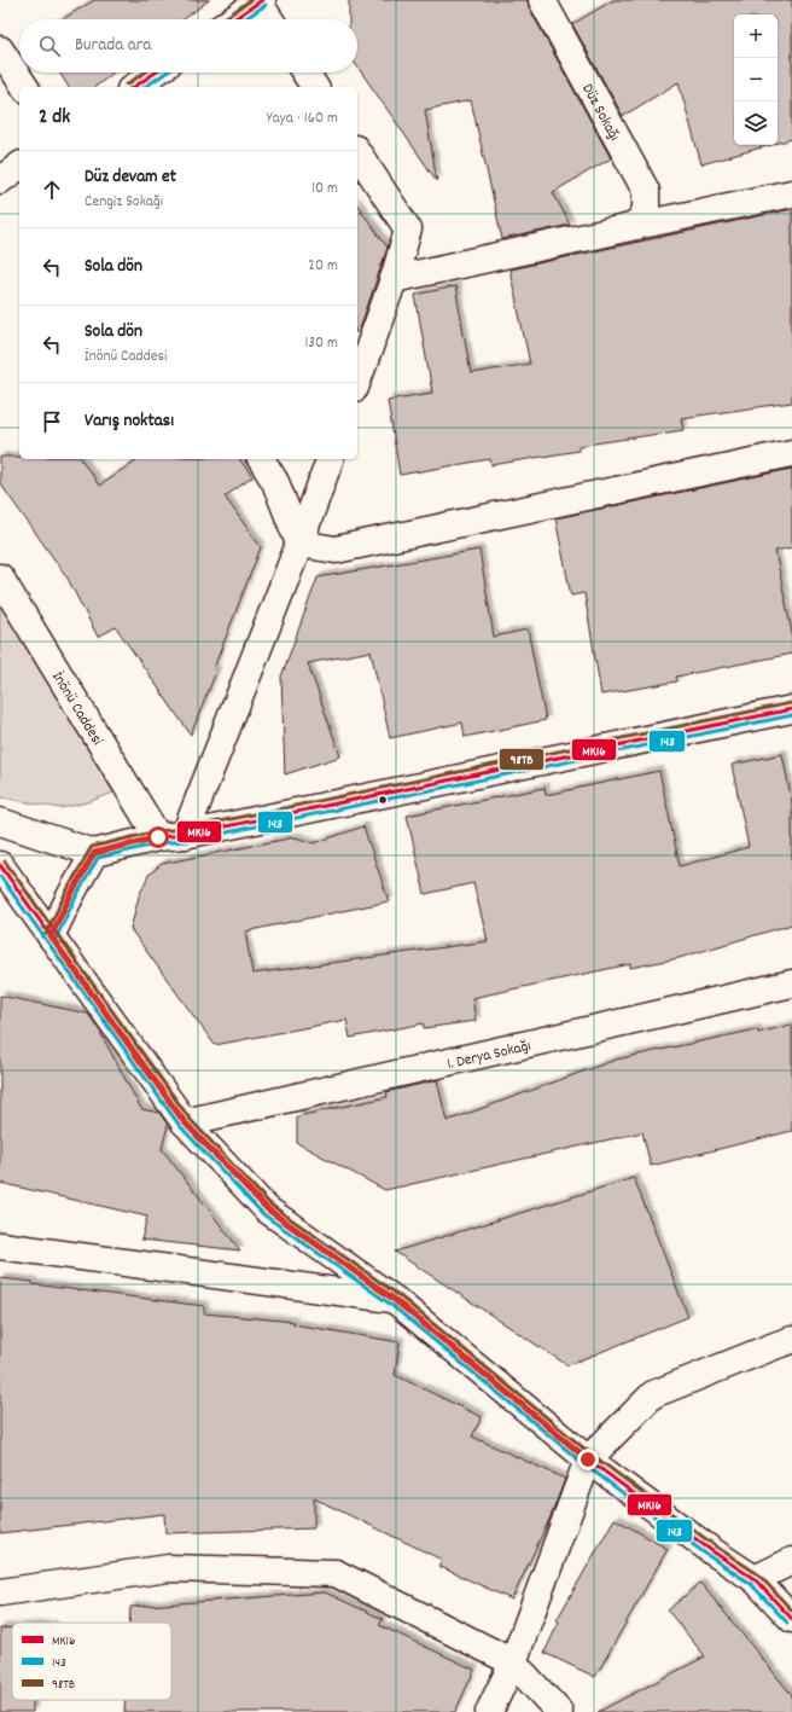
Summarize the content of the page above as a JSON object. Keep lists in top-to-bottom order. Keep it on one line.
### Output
{"streets":{"street":["Düz Sokağı","İnönü Caddesi","1. Derya Sokağı"]},"lines":["transit line MK16","transit line 98TB","transit line 143"],"legend":["MK16","143","98TB"],"page":{"map_buttons":["+","−"],"search":"Burada ara","heading":["2 dk","Yaya · 160 m"],"list":[["Düz devam et","Cengiz Sokağı","10 m"],["Sola dön","20 m"],["Sola dön","İnönü Caddesi","130 m"],"Varış noktası"]}}
